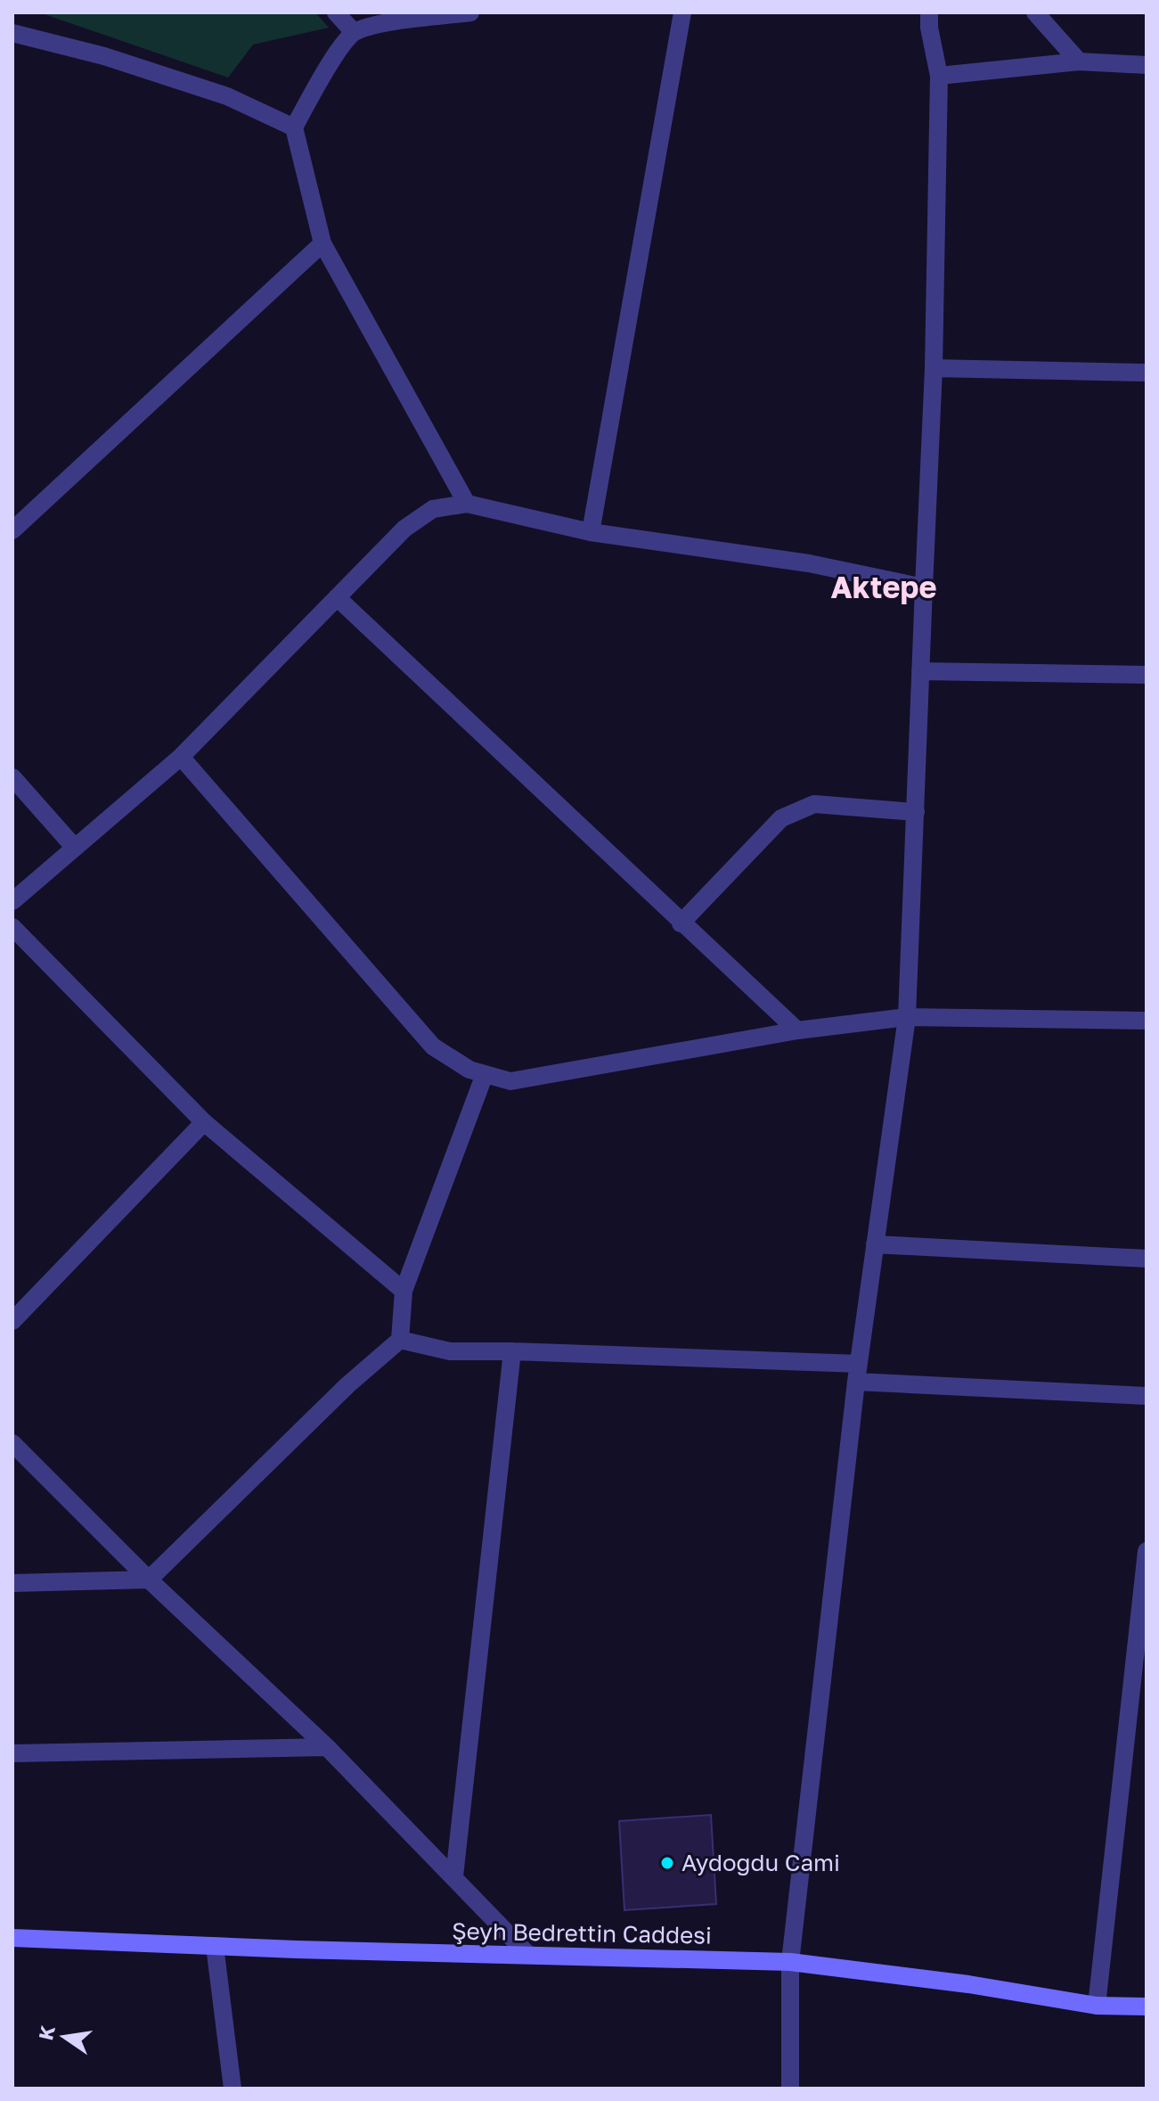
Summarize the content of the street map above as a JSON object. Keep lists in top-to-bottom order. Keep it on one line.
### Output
{"streets":{"main road":["Şeyh Bedrettin Caddesi"]},"districts":["Aktepe"],"places":["Aydoğdu Cami"],"north":"left"}
